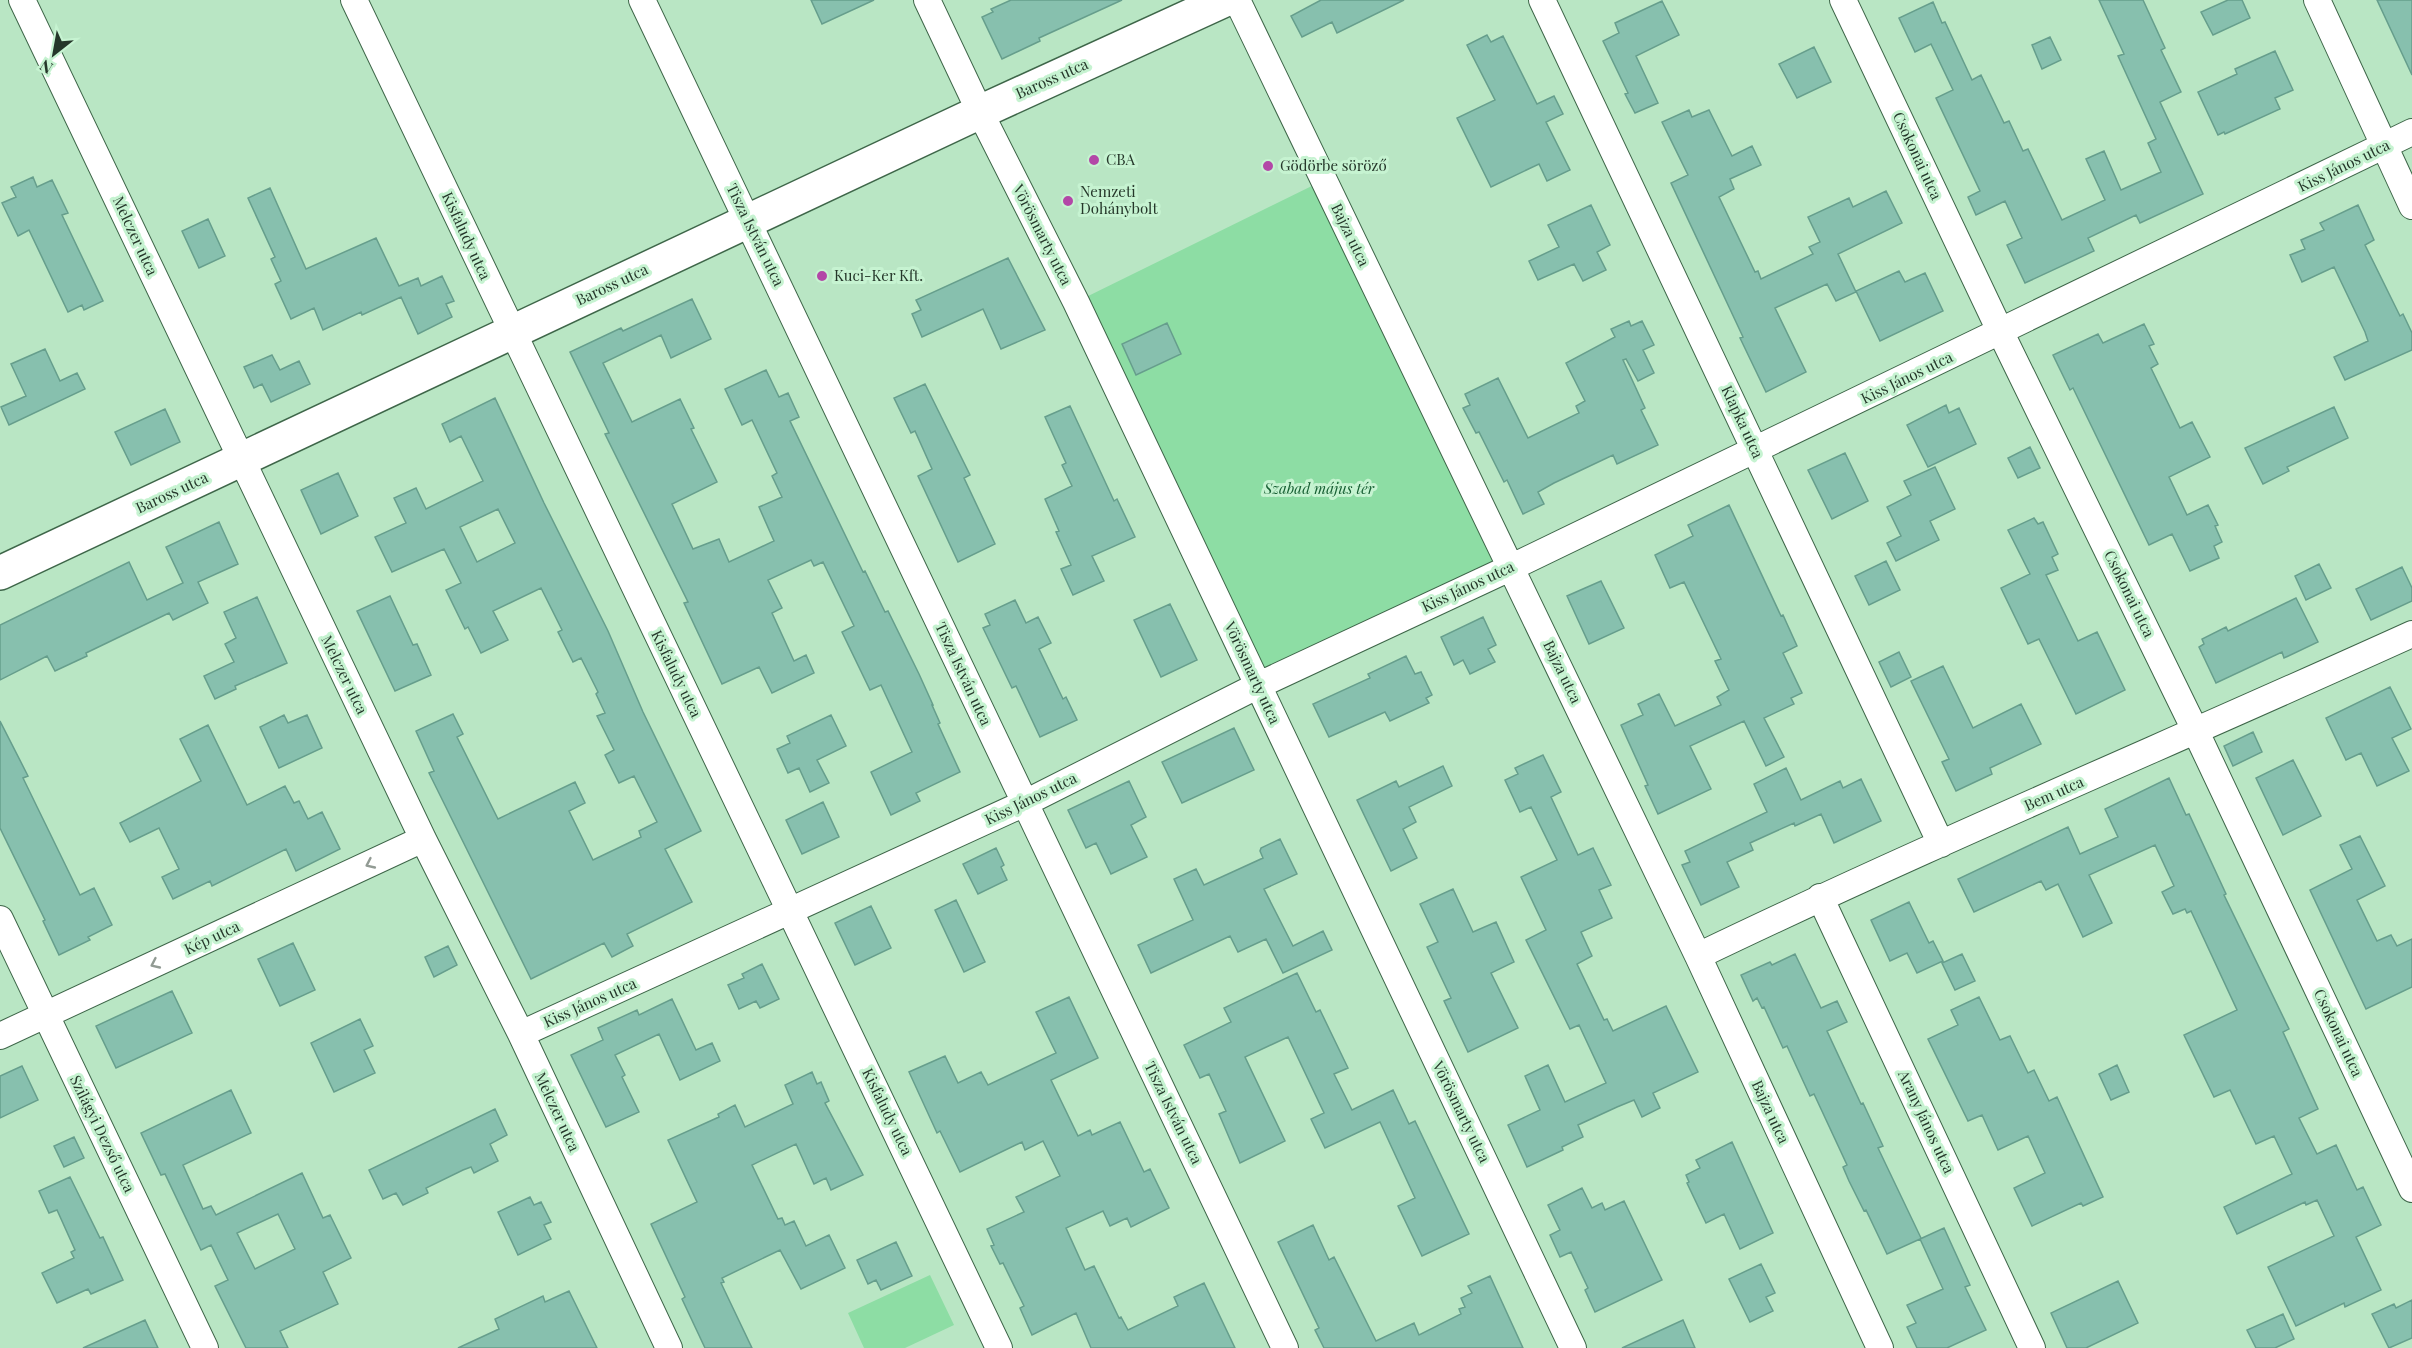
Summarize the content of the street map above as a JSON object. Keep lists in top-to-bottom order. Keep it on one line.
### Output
{"streets":{"street":["Baross utca","Csokonai utca","Kiss János utca","Tisza István utca","Vörösmarty utca","Bajza utca","Melczer utca","Kisfaludy utca","Klapka utca","Bem utca","Kép utca","Arany János utca","Szilágyi Dezső utca"]},"crossings":[["Baross utca","Tisza István utca"],["Baross utca","Vörösmarty utca"],["Baross utca","Melczer utca"],["Baross utca","Kisfaludy utca"],["Csokonai utca","Kiss János utca"],["Csokonai utca","Bem utca"],["Kiss János utca","Tisza István utca"],["Kiss János utca","Vörösmarty utca"],["Kiss János utca","Bajza utca"],["Kiss János utca","Melczer utca"],["Kiss János utca","Kisfaludy utca"],["Kiss János utca","Klapka utca"],["Bajza utca","Bem utca"],["Melczer utca","Kép utca"],["Klapka utca","Bem utca"],["Bem utca","Arany János utca"],["Kép utca","Szilágyi Dezső utca"]],"one_way":["Kép utca"],"parks":["Szabad május tér"],"places":["CBA","Gödörbe söröző","Nemzeti Dohánybolt","Kuci-Ker Kft."],"north":"bottom left"}
